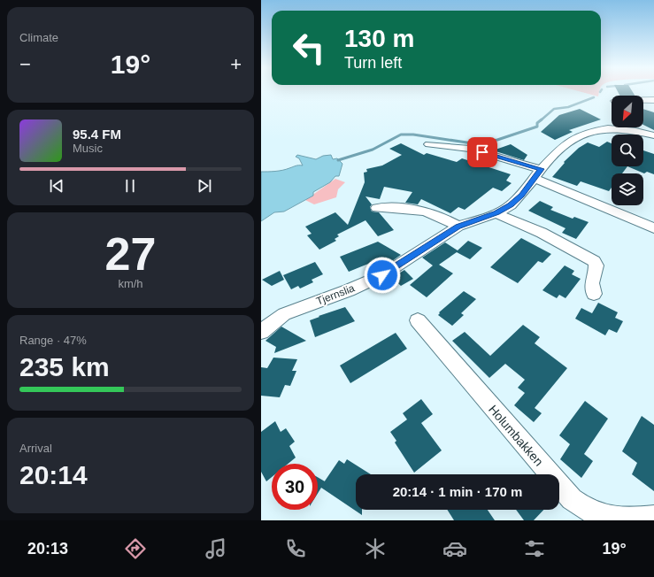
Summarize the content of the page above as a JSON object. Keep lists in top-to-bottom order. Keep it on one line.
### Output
{"streets":{"street":["Tjernslia","Holumbakken"]},"north":"bottom left","page":{"tile":["Climate",["27","km/h"],["Range · 47%","235 km"],["Arrival","20:14"]],"turn":["130 m","Turn left"],"heat":["−","19°","+"],"song":["95.4 FM","Music"],"limit":"30","trip":"20:14 · 1 min · 170 m","tabs":["20:13","19°"]}}
